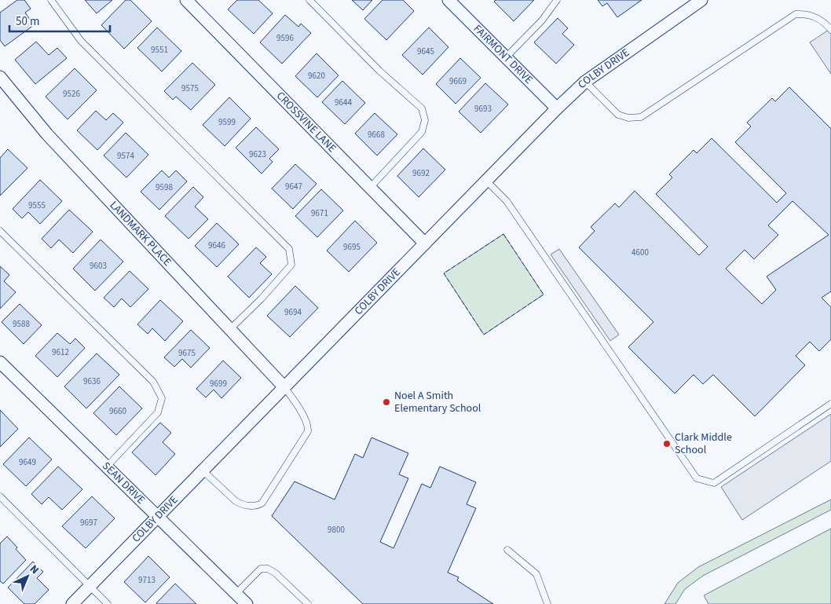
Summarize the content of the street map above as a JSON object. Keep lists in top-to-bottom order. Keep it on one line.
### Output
{"streets":{"street":["FAIRMONT DRIVE","COLBY DRIVE","CROSSVINE LANE","LANDMARK PLACE","SEAN DRIVE"]},"crossings":[["FAIRMONT DRIVE","COLBY DRIVE"],["COLBY DRIVE","CROSSVINE LANE"],["COLBY DRIVE","LANDMARK PLACE"],["COLBY DRIVE","SEAN DRIVE"]],"places":["Noel A Smith Elementary School","Clark Middle School"],"house_numbers":["9596","9551","9645","9620","9669","9575","9526","9644","9693","9599","9668","9623","9574","9692","9647","9598","9555","9671","9646","9695","4600","9603","9694","9588","9612","9675","9636","9699","9660","9649","9697","9800","9713"],"scale_bar":"50 m","north":"top right"}
